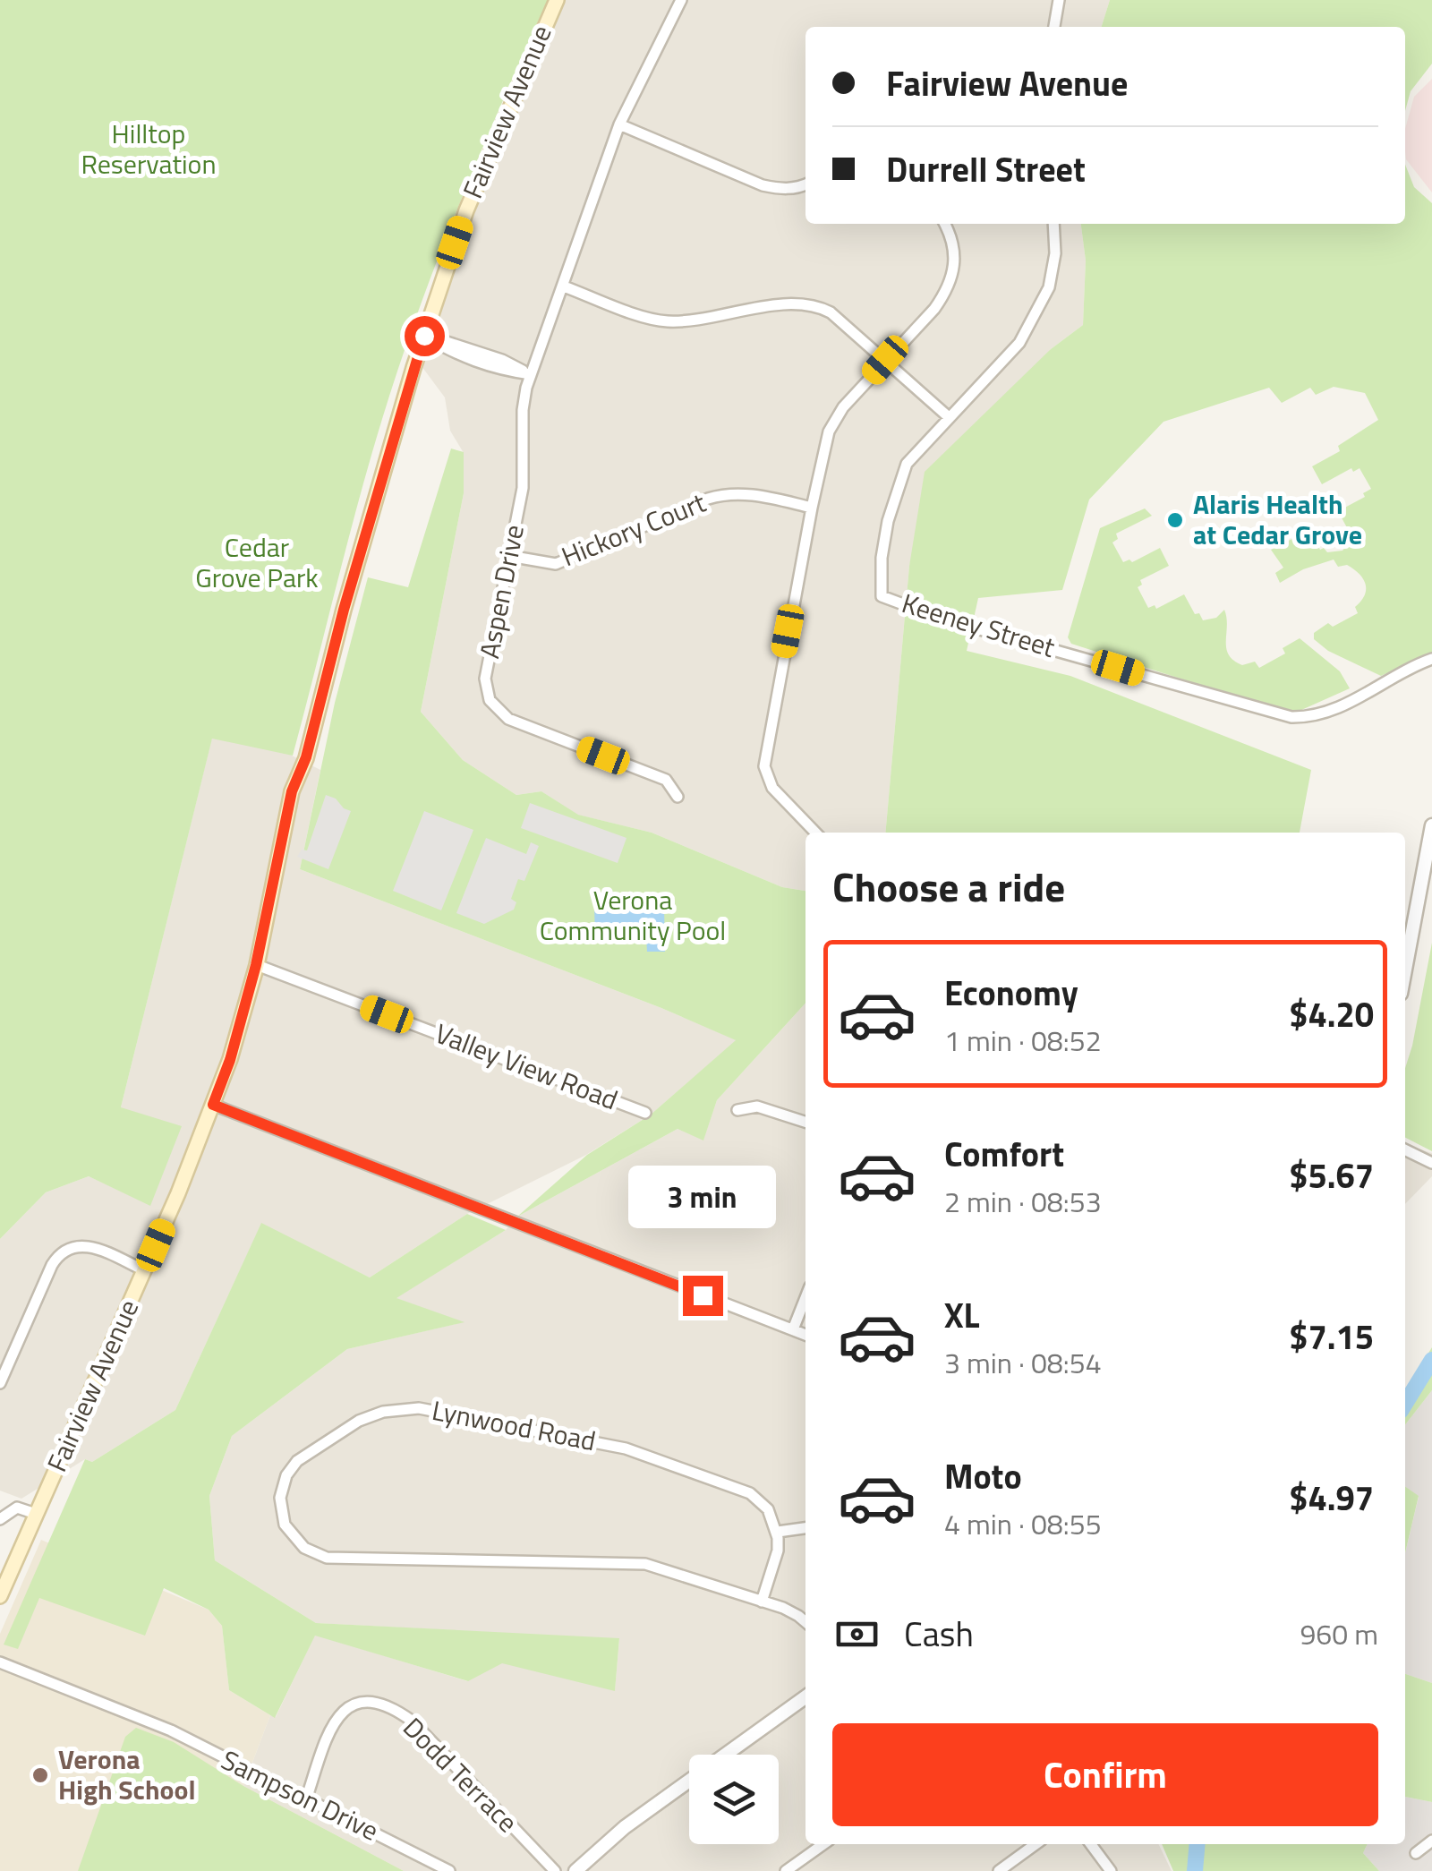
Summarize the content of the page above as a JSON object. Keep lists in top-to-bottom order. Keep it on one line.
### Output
{"streets":{"main road":["Fairview Avenue"],"street":["Hickory Court","Aspen Drive","Keeney Street","Valley View Road","Lynwood Road","Dodd Terrace","Sampson Drive"]},"crossings":[["Fairview Avenue","Valley View Road"],["Hickory Court","Aspen Drive"],["Dodd Terrace","Sampson Drive"]],"parks":["Hilltop Reservation","Cedar Grove Park","Verona Community Pool"],"places":["Alaris Health at Cedar Grove","Verona High School"],"page":{"banner":["Fairview Avenue","Durrell Street"],"heading":"Choose a ride","list":[{"name":"Economy","note":"1 min · 08:52","value":"$4.20"},{"name":"Comfort","note":"2 min · 08:53","value":"$5.67"},{"name":"XL","note":"3 min · 08:54","value":"$7.15"},{"name":"Moto","note":"4 min · 08:55","value":"$4.97"}],"bubble":"3 min","pay":["Cash","960 m"],"buttons":"Confirm"}}
